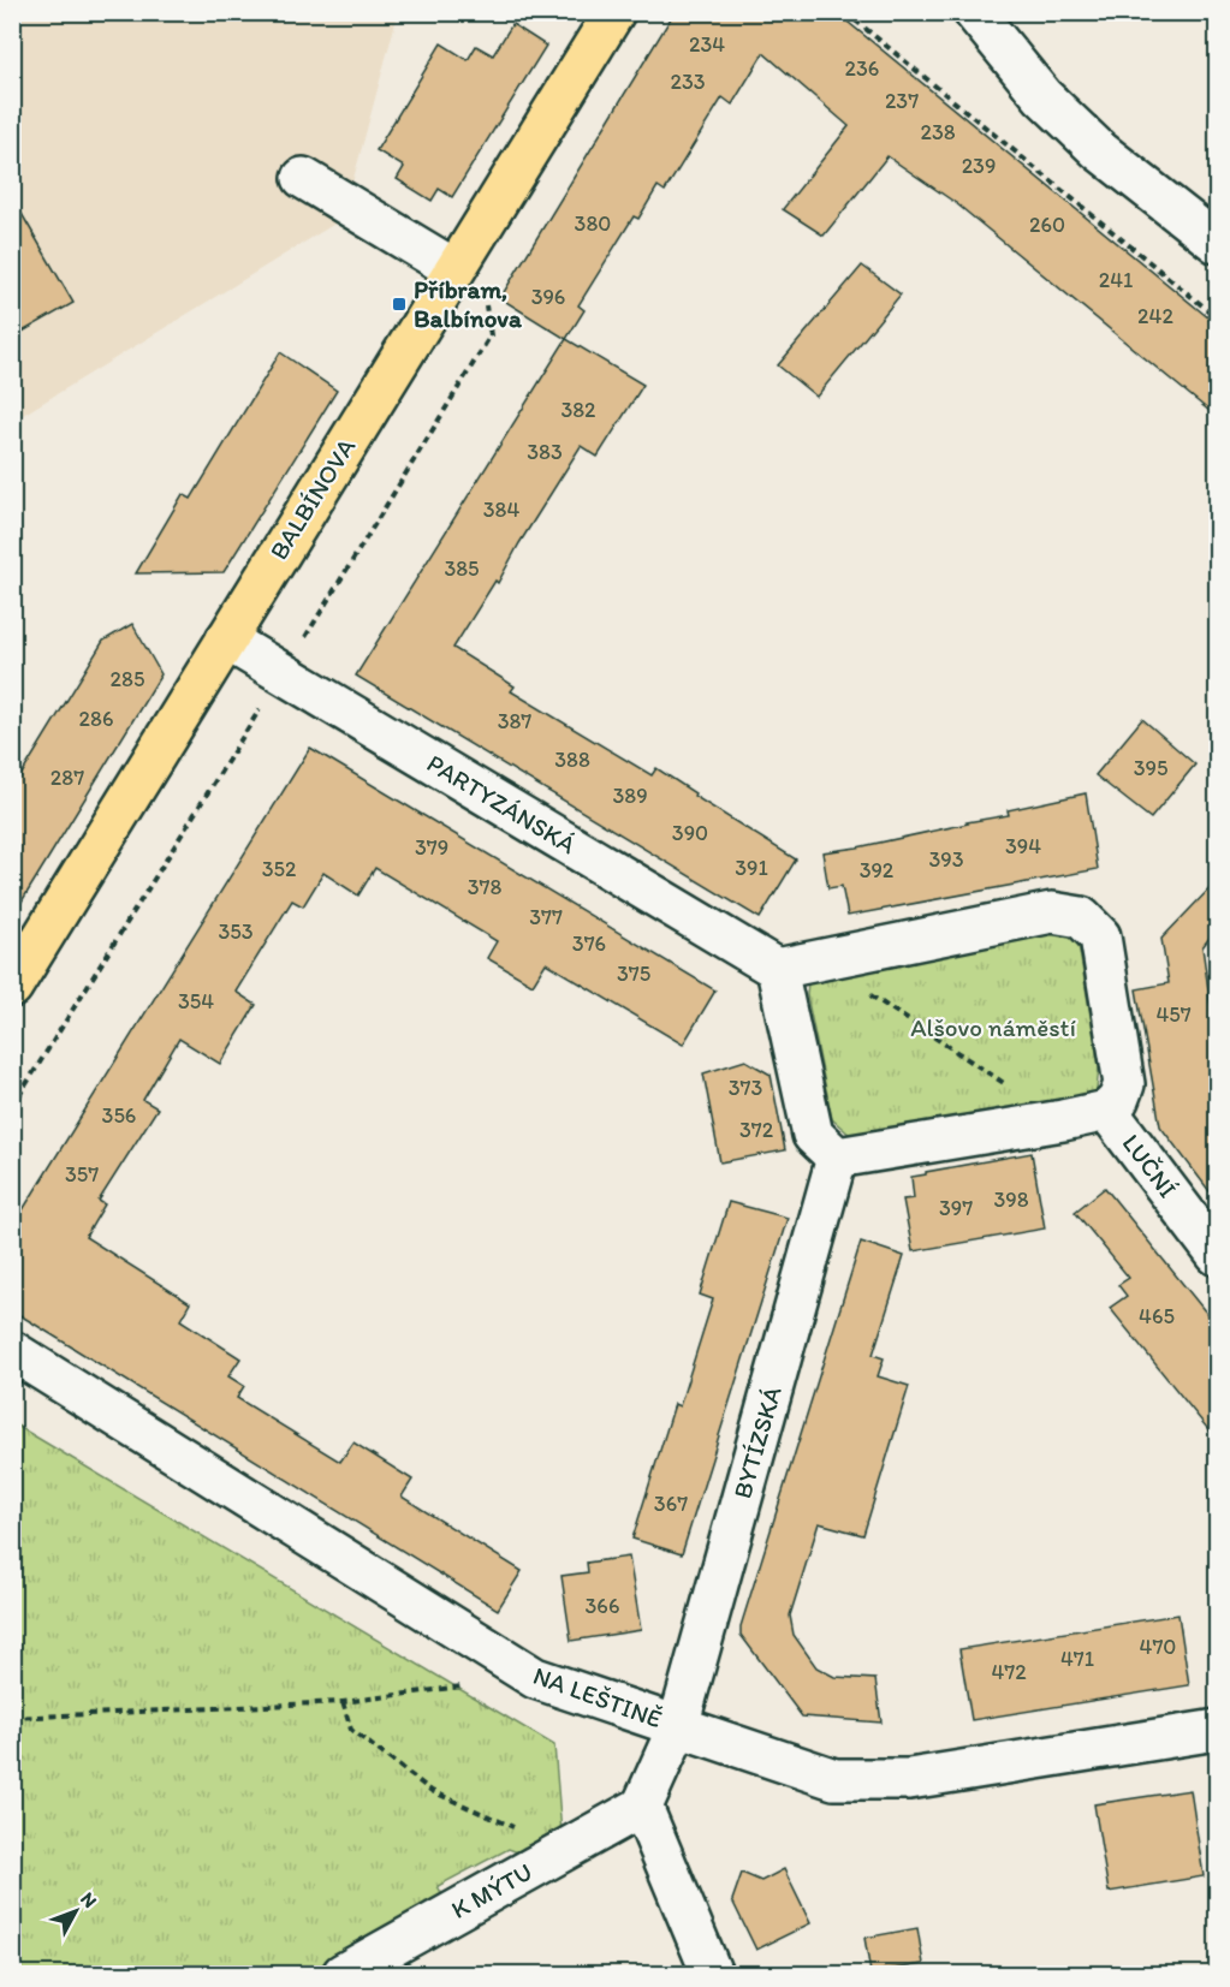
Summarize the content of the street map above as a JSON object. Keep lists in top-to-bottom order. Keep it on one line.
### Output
{"streets":{"main road":["BALBÍNOVA"],"street":["PARTYZÁNSKÁ","LUČNÍ","BYTÍZSKÁ","NA LEŠTINĚ","K MÝTU"]},"crossings":[["BALBÍNOVA","PARTYZÁNSKÁ"],["BYTÍZSKÁ","NA LEŠTINĚ"],["BYTÍZSKÁ","K MÝTU"]],"parks":["Alšovo náměstí"],"places":{"transit":["Příbram, Balbínova"]},"house_numbers":["234","236","233","237","238","239","380","260","241","396","242","382","383","384","385","285","286","387","388","395","287","389","390","394","379","393","391","352","392","378","377","353","376","375","354","457","373","356","372","357","398","397","465","367","366","470","471","472"],"north":"top right"}
